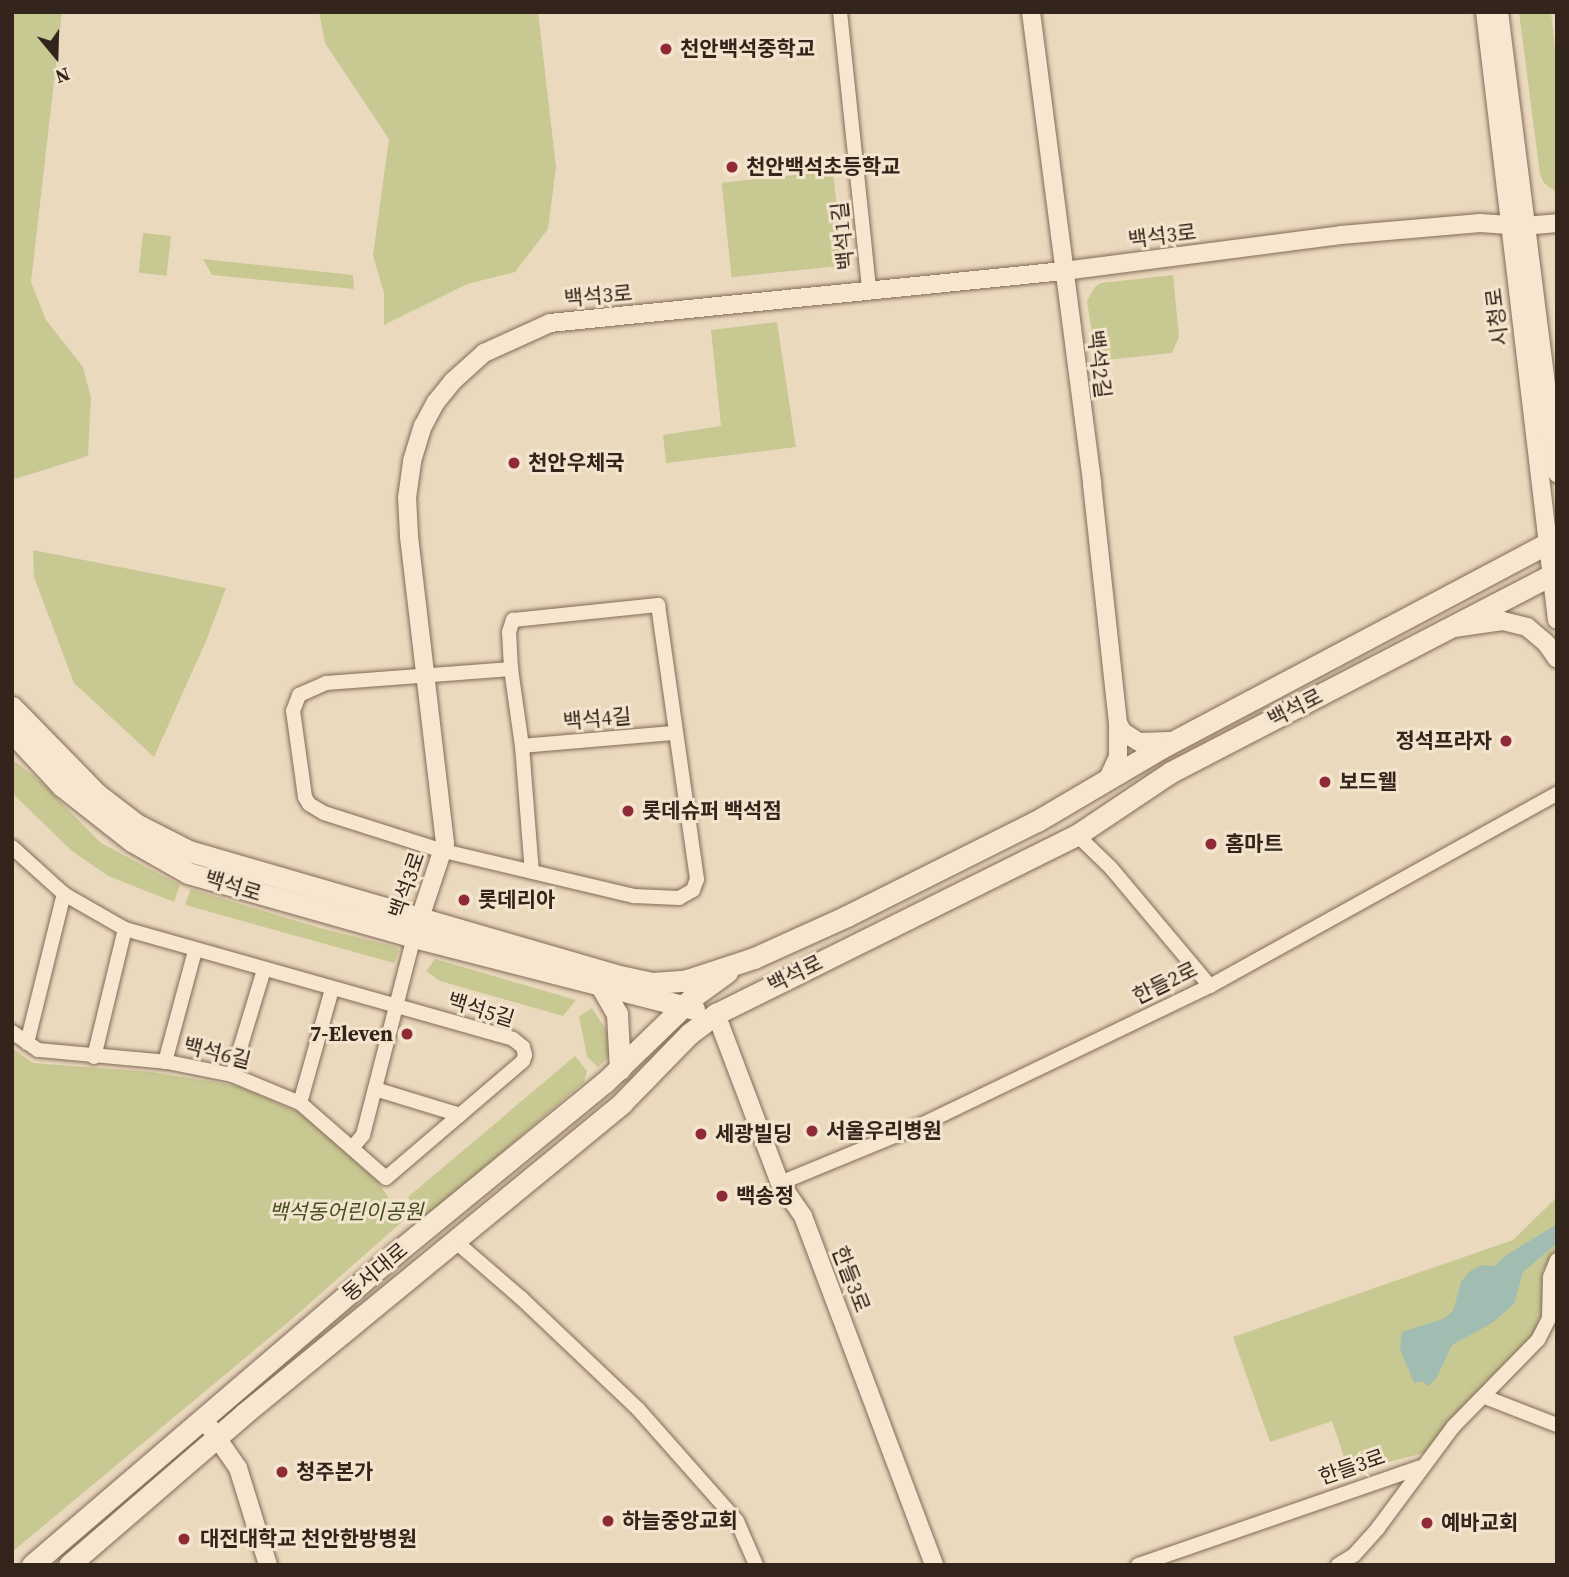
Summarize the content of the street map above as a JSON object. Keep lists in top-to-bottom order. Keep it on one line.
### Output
{"streets":{"main road":["백석로","동서대로"],"street":["백석1길","백석3로","시청로","백석2길","백석4길","한들2로","백석5길","백석6길","한들3로"]},"crossings":[["백석1길","백석3로"],["백석3로","시청로"],["백석3로","백석2길"],["백석3로","백석로"],["백석3로","백석5길"],["백석3로","백석6길"],["시청로","백석로"],["백석2길","백석로"],["백석로","동서대로"],["백석로","한들3로"],["한들2로","한들3로"],["백석5길","백석6길"],["동서대로","한들3로"]],"parks":["백석동어린이공원"],"places":["천안백석중학교","천안백석초등학교","천안우체국","정석프라자","보드웰","롯데슈퍼 백석점","홈마트","롯데리아","7-Eleven","서울우리병원","세광빌딩","백송정","청주본가","하늘중앙교회","예바교회","대전대학교 천안한방병원"],"north":"bottom"}
